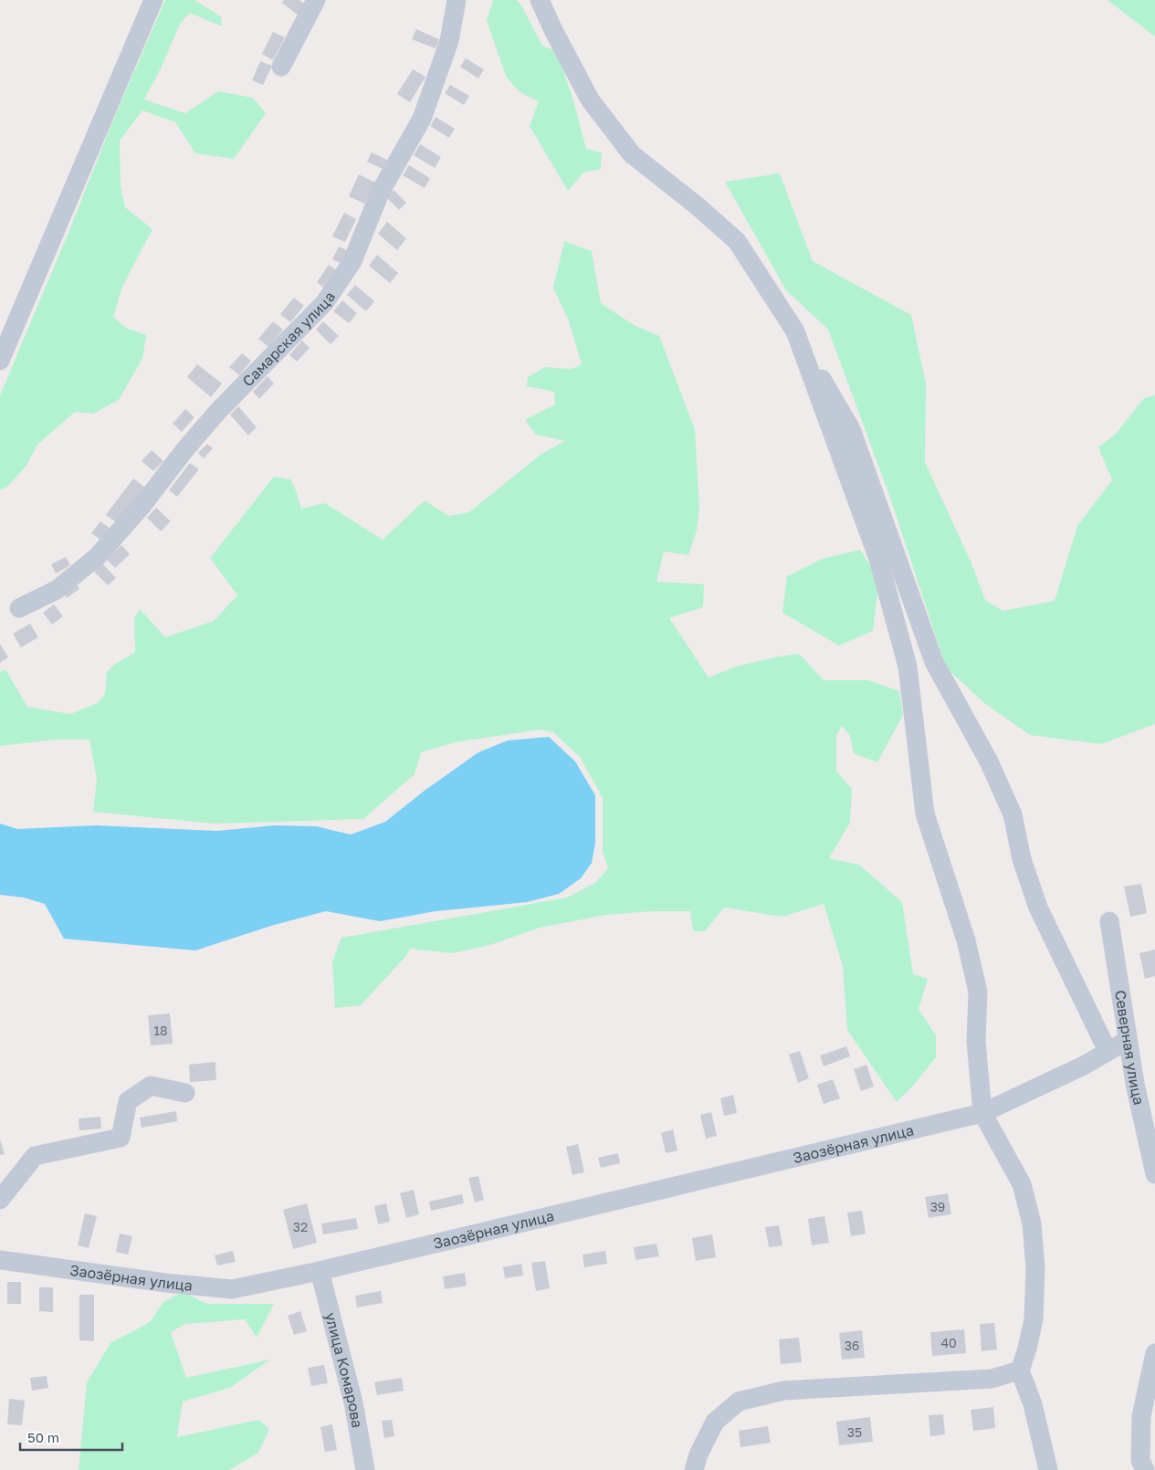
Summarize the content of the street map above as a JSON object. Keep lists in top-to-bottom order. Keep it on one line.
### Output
{"streets":{"street":["Самарская улица","Северная улица","Заозёрная улица","улица Комарова"]},"crossings":[["Северная улица","Заозёрная улица"],["Заозёрная улица","улица Комарова"]],"house_numbers":["18","39","32","40","36","35"],"scale_bar":"50 m"}
